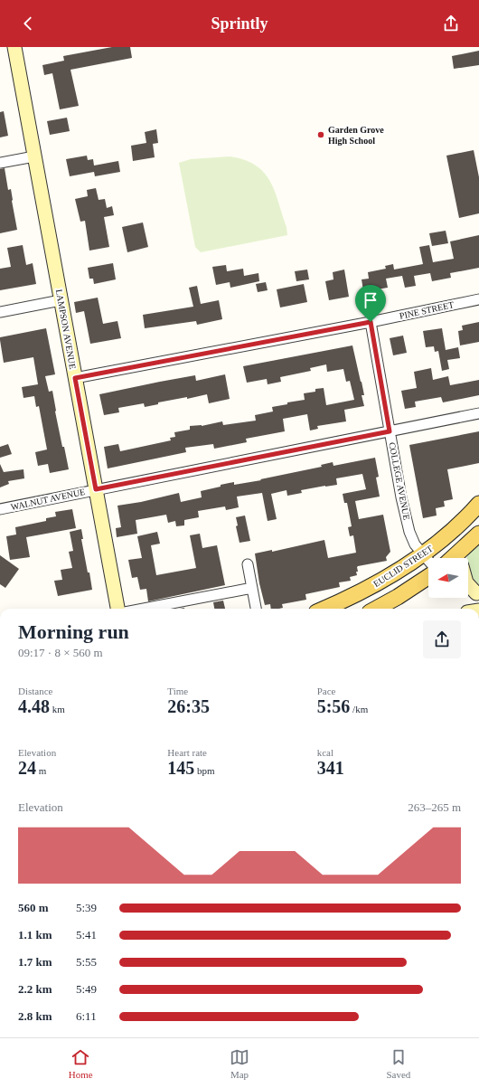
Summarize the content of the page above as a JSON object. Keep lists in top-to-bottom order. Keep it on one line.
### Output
{"streets":{"main road":["EUCLID STREET"],"street":["PINE STREET","LAMPSON AVENUE","COLLEGE AVENUE","WALNUT AVENUE"]},"crossings":[["PINE STREET","LAMPSON AVENUE"],["PINE STREET","COLLEGE AVENUE"],["LAMPSON AVENUE","WALNUT AVENUE"],["COLLEGE AVENUE","WALNUT AVENUE"],["COLLEGE AVENUE","EUCLID STREET"]],"places":["Garden Grove High School"],"north":"left","page":{"header":"Sprintly","heading":["Morning run","09:17 · 8 × 560 m"],"stats":[["Distance","4.48 km"],["Time","26:35"],["Pace","5:56 /km"],["Elevation","24 m"],["Heart rate","145 bpm"],["kcal","341"]],"chart":["Elevation","263–265 m"],"list":[{"name":"560 m","note":"5:39"},{"name":"1.1 km","note":"5:41"},{"name":"1.7 km","note":"5:55"},{"name":"2.2 km","note":"5:49"},{"name":"2.8 km","note":"6:11"}],"tabs":["Home","Map","Saved"]}}
